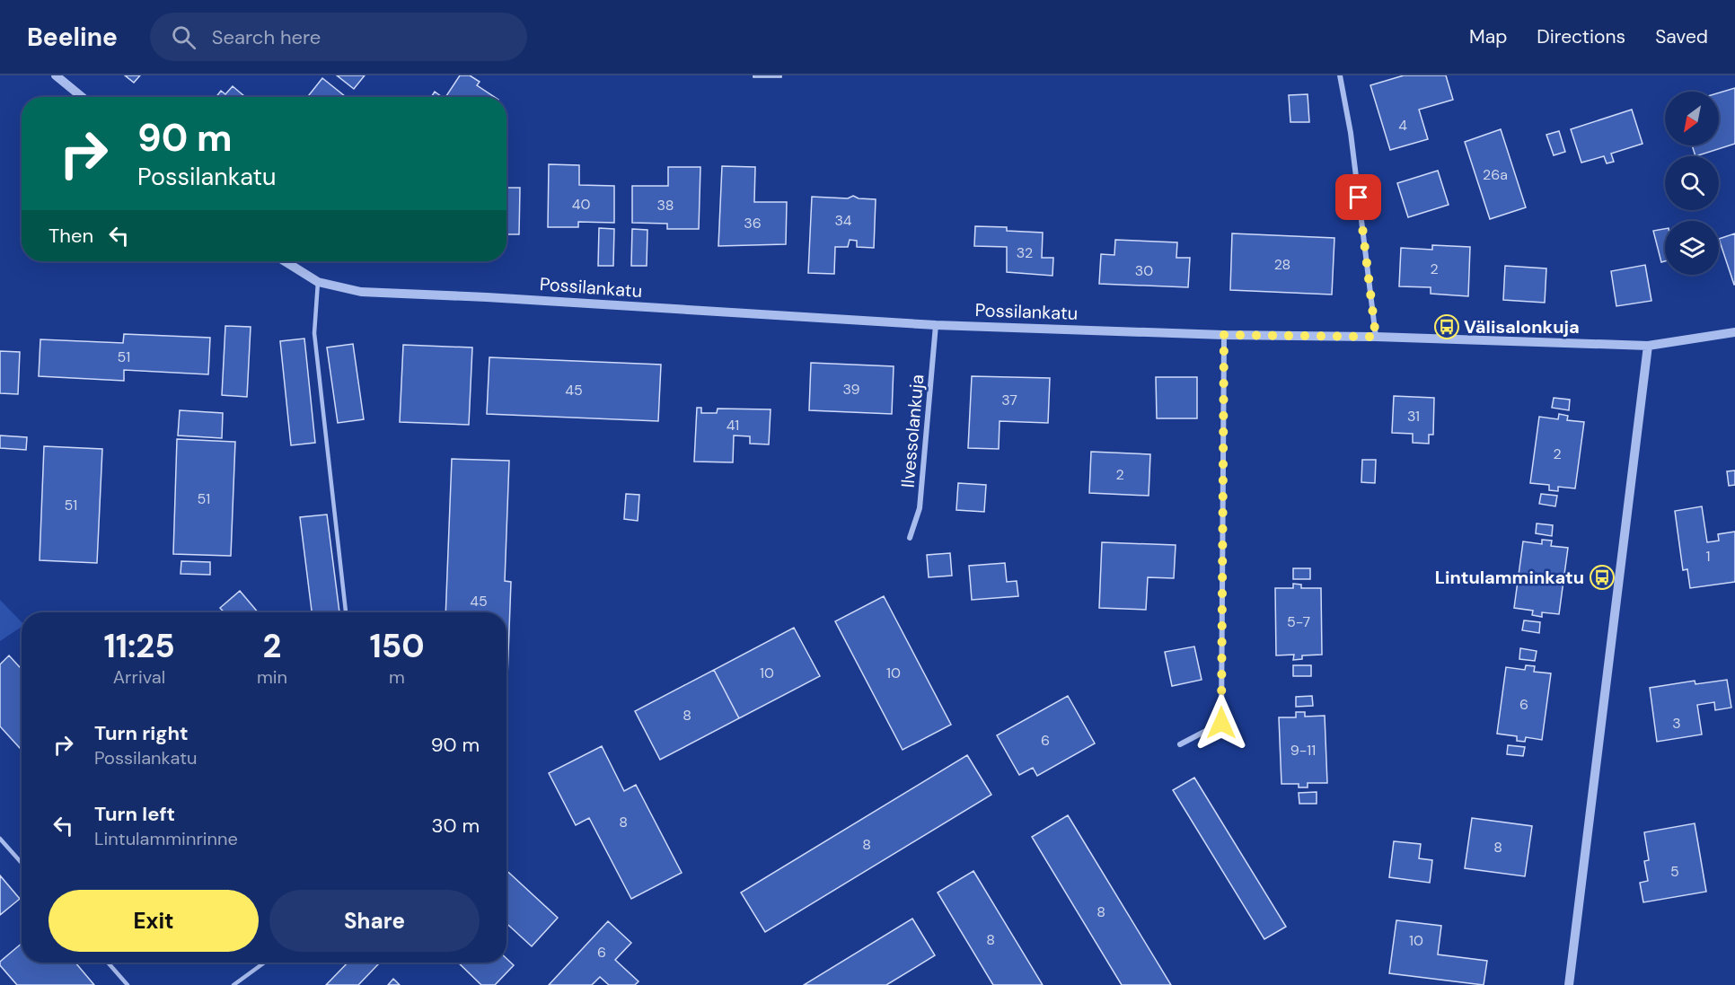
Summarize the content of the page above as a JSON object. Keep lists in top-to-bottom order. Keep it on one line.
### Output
{"streets":{"street":["Possilankatu","Ilvessolankuja"]},"crossings":[["Possilankatu","Ilvessolankuja"]],"places":{"bus stop":["Välisalonkuja","Lintulamminkatu"]},"house_numbers":["4","26a","40","38","34","36","32","28","2","30","51","39","45","37","31","41","2","2","51","51","1","45","5-7","10","10","6","8","3","6","9-11","8","8","8","5","8","8","10","6"],"north":"bottom left","page":{"header":"Beeline","search":"Search here","nav":["Map","Directions","Saved"],"turn":["90 m","Possilankatu"],"then":"Then","eta":["11:25","Arrival","2","min","150","m"],"list":[{"name":"Turn right","note":"Possilankatu","value":"90 m"},{"name":"Turn left","note":"Lintulamminrinne","value":"30 m"}],"buttons":["Exit","Share"]}}
